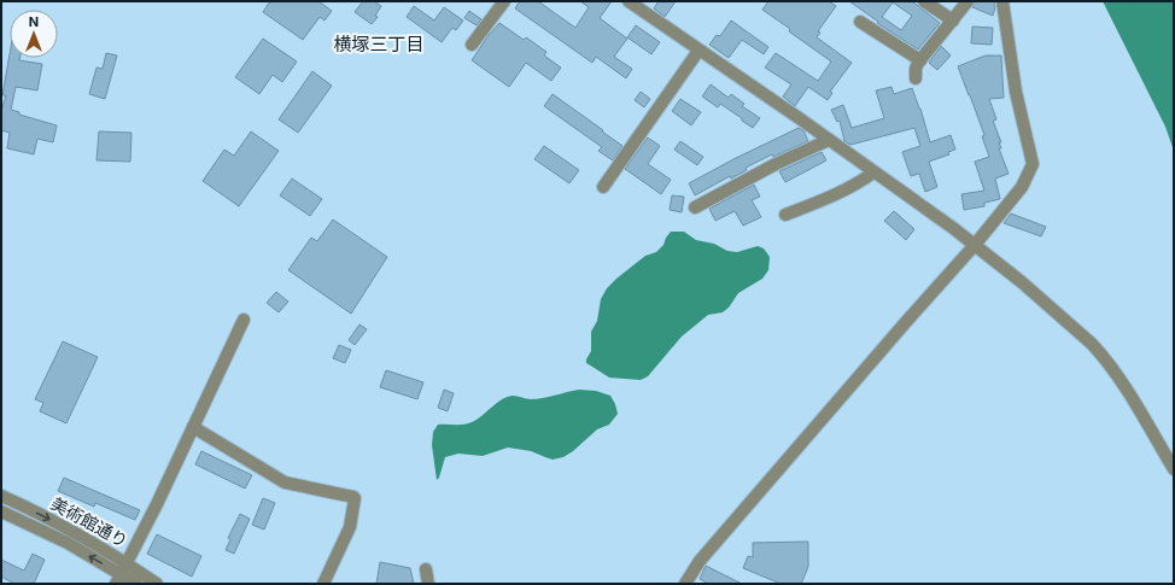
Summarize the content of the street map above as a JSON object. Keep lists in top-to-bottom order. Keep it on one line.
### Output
{"streets":{"street":["美術館通り"]},"districts":["横塚三丁目"],"north":"top"}
